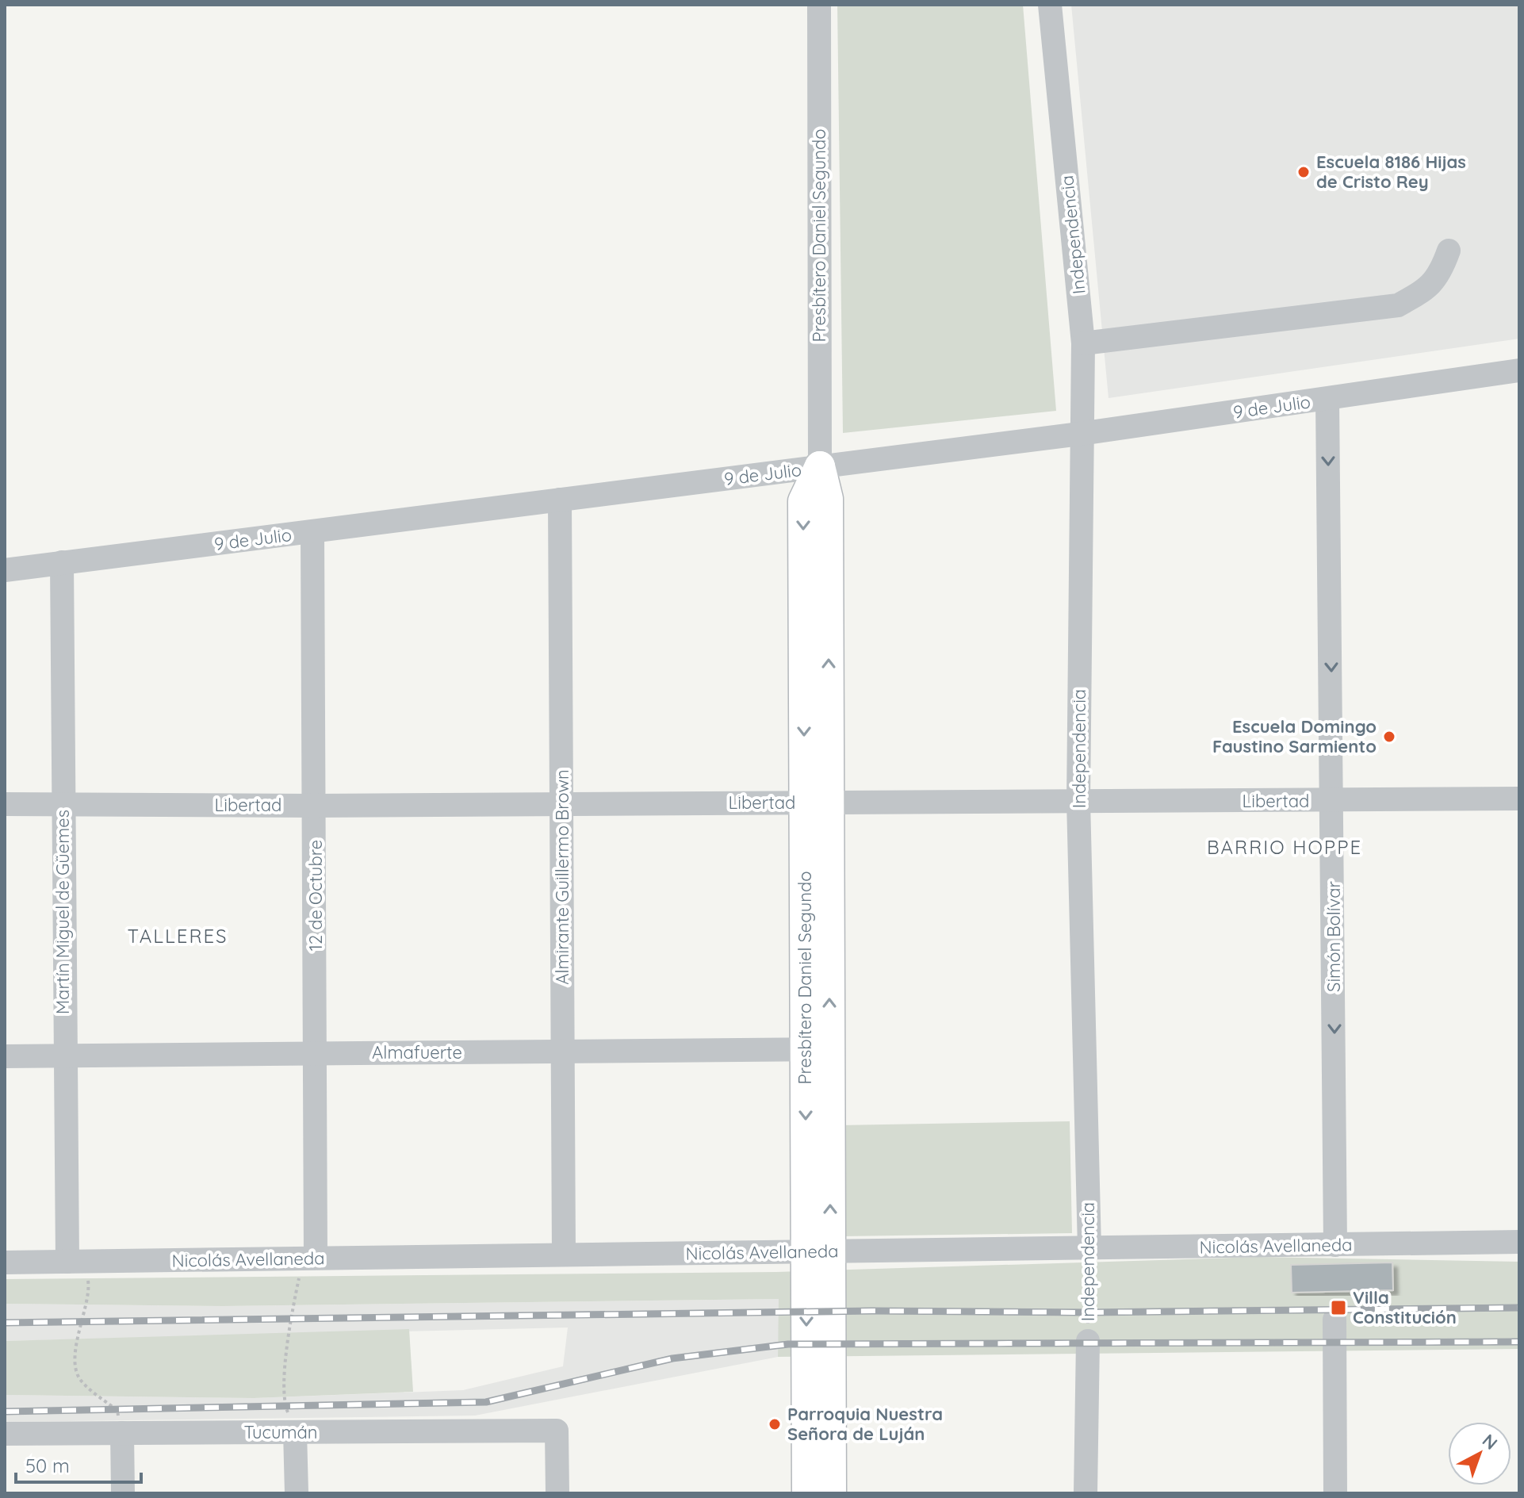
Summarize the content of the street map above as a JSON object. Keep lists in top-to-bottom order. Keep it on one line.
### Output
{"streets":{"main road":["Presbítero Daniel Segundo"],"street":["Independencia","9 de Julio","Libertad","Almirante Guillermo Brown","12 de Octubre","Martín Miguel de Güemes","Simón Bolívar","Almafuerte","Nicolás Avellaneda","Tucumán"]},"crossings":[["Independencia","9 de Julio"],["Independencia","Libertad"],["Independencia","Nicolás Avellaneda"],["Presbítero Daniel Segundo","9 de Julio"],["Presbítero Daniel Segundo","Libertad"],["Presbítero Daniel Segundo","Almafuerte"],["Presbítero Daniel Segundo","Nicolás Avellaneda"],["9 de Julio","Almirante Guillermo Brown"],["9 de Julio","12 de Octubre"],["9 de Julio","Martín Miguel de Güemes"],["9 de Julio","Simón Bolívar"],["Libertad","Almirante Guillermo Brown"],["Libertad","12 de Octubre"],["Libertad","Martín Miguel de Güemes"],["Libertad","Simón Bolívar"],["Almirante Guillermo Brown","Almafuerte"],["Almirante Guillermo Brown","Nicolás Avellaneda"],["12 de Octubre","Almafuerte"],["12 de Octubre","Nicolás Avellaneda"],["Martín Miguel de Güemes","Almafuerte"],["Martín Miguel de Güemes","Nicolás Avellaneda"],["Simón Bolívar","Nicolás Avellaneda"]],"one_way":["Simón Bolívar"],"districts":["BARRIO HOPPE","TALLERES"],"places":{"other":["Escuela 8186 Hijas de Cristo Rey","Escuela Domingo Faustino Sarmiento","Parroquia Nuestra Señora de Luján"],"transit":["Villa Constitución"]},"scale_bar":"50 m","north":"top right"}
